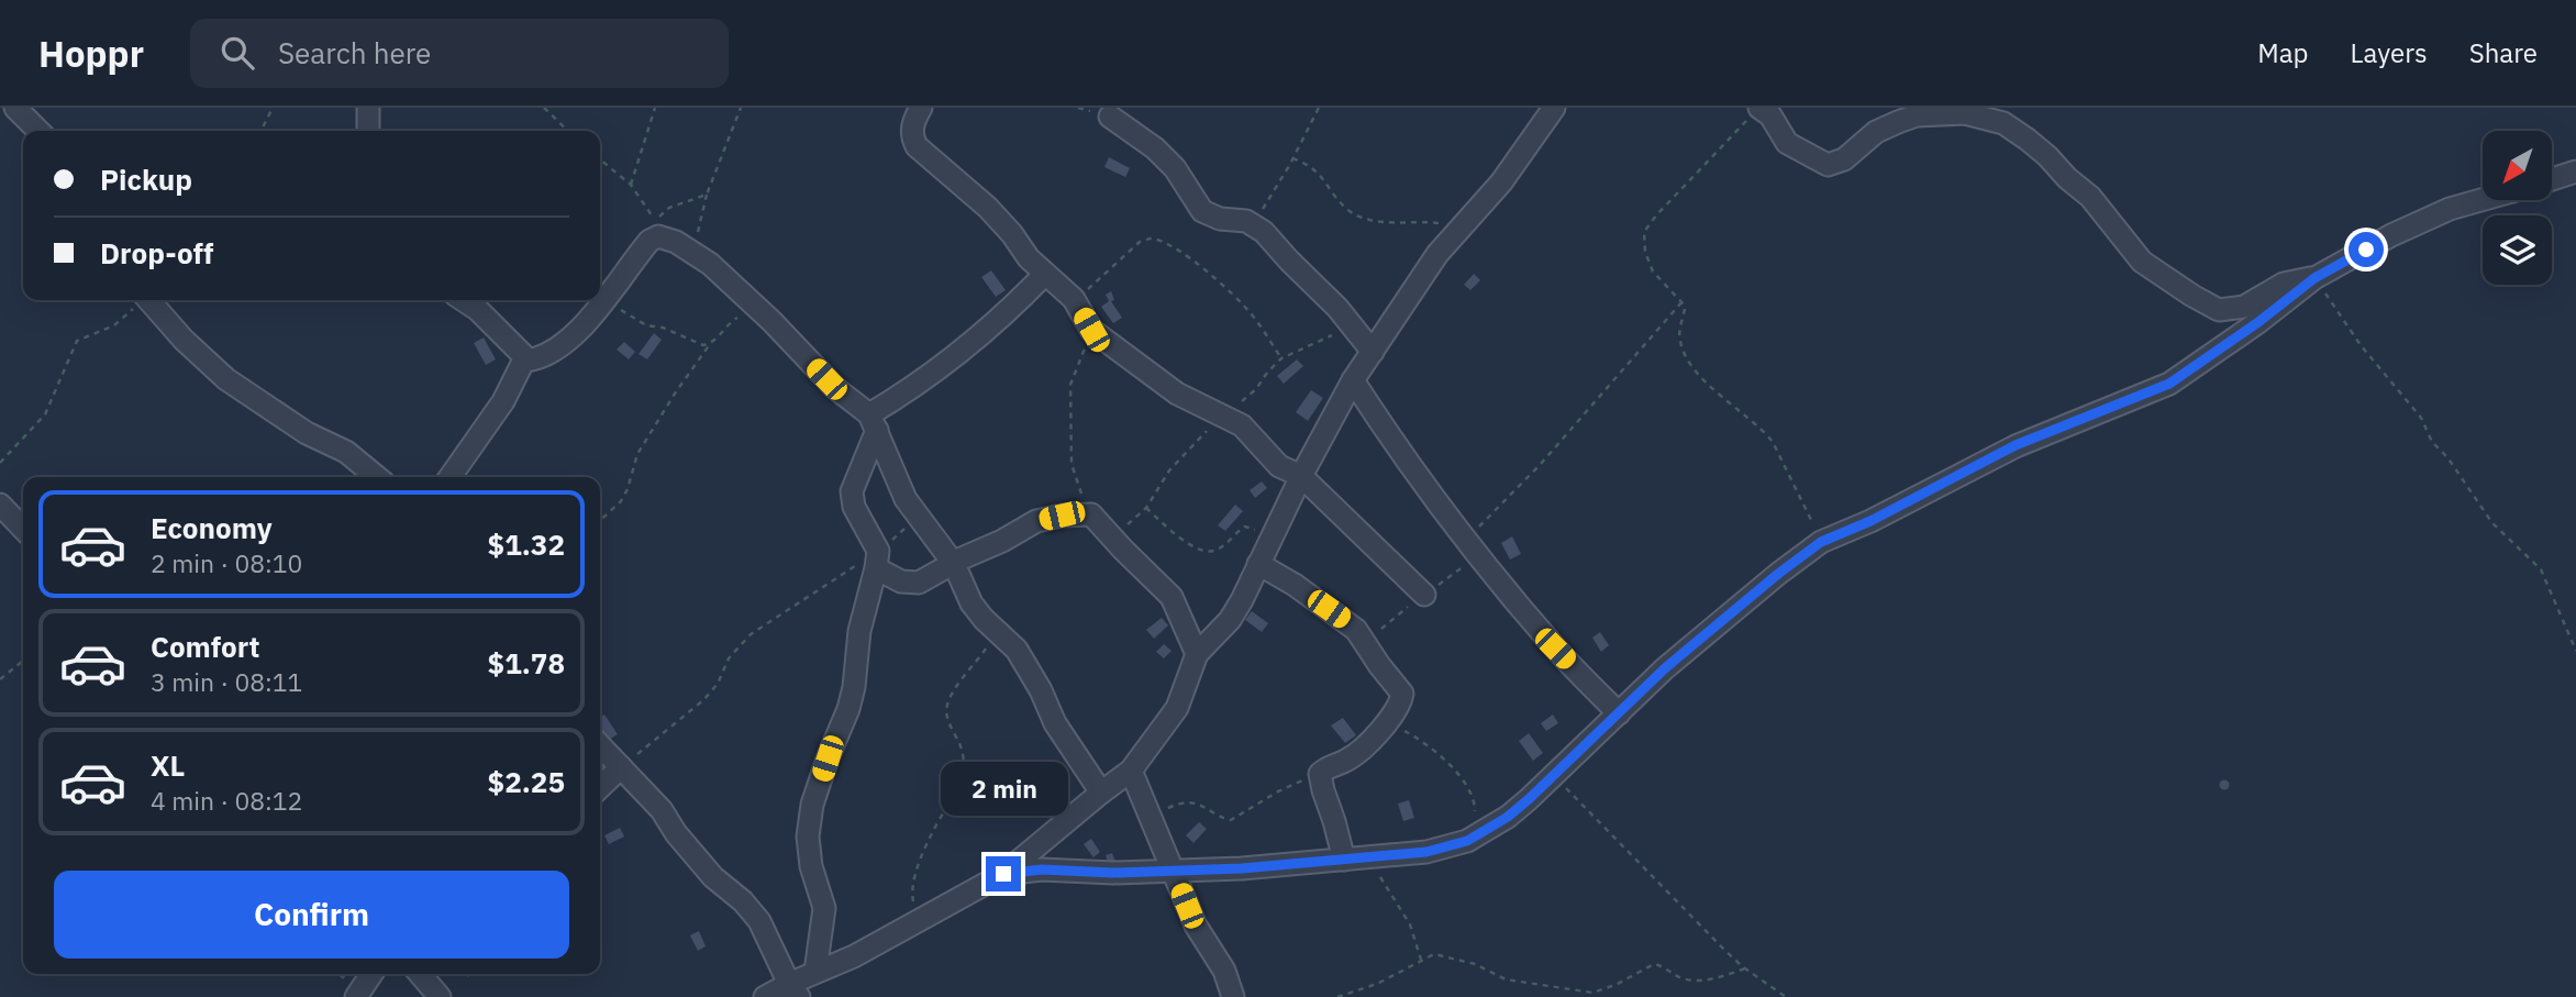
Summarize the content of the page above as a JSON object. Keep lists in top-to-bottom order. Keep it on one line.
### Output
{"north":"bottom left","page":{"header":"Hoppr","search":"Search here","nav":["Map","Layers","Share"],"banner":["Pickup","Drop-off"],"list":[{"name":"Economy","note":"2 min · 08:10","value":"$1.32"},{"name":"Comfort","note":"3 min · 08:11","value":"$1.78"},{"name":"XL","note":"4 min · 08:12","value":"$2.25"}],"bubble":"2 min","buttons":"Confirm"}}
